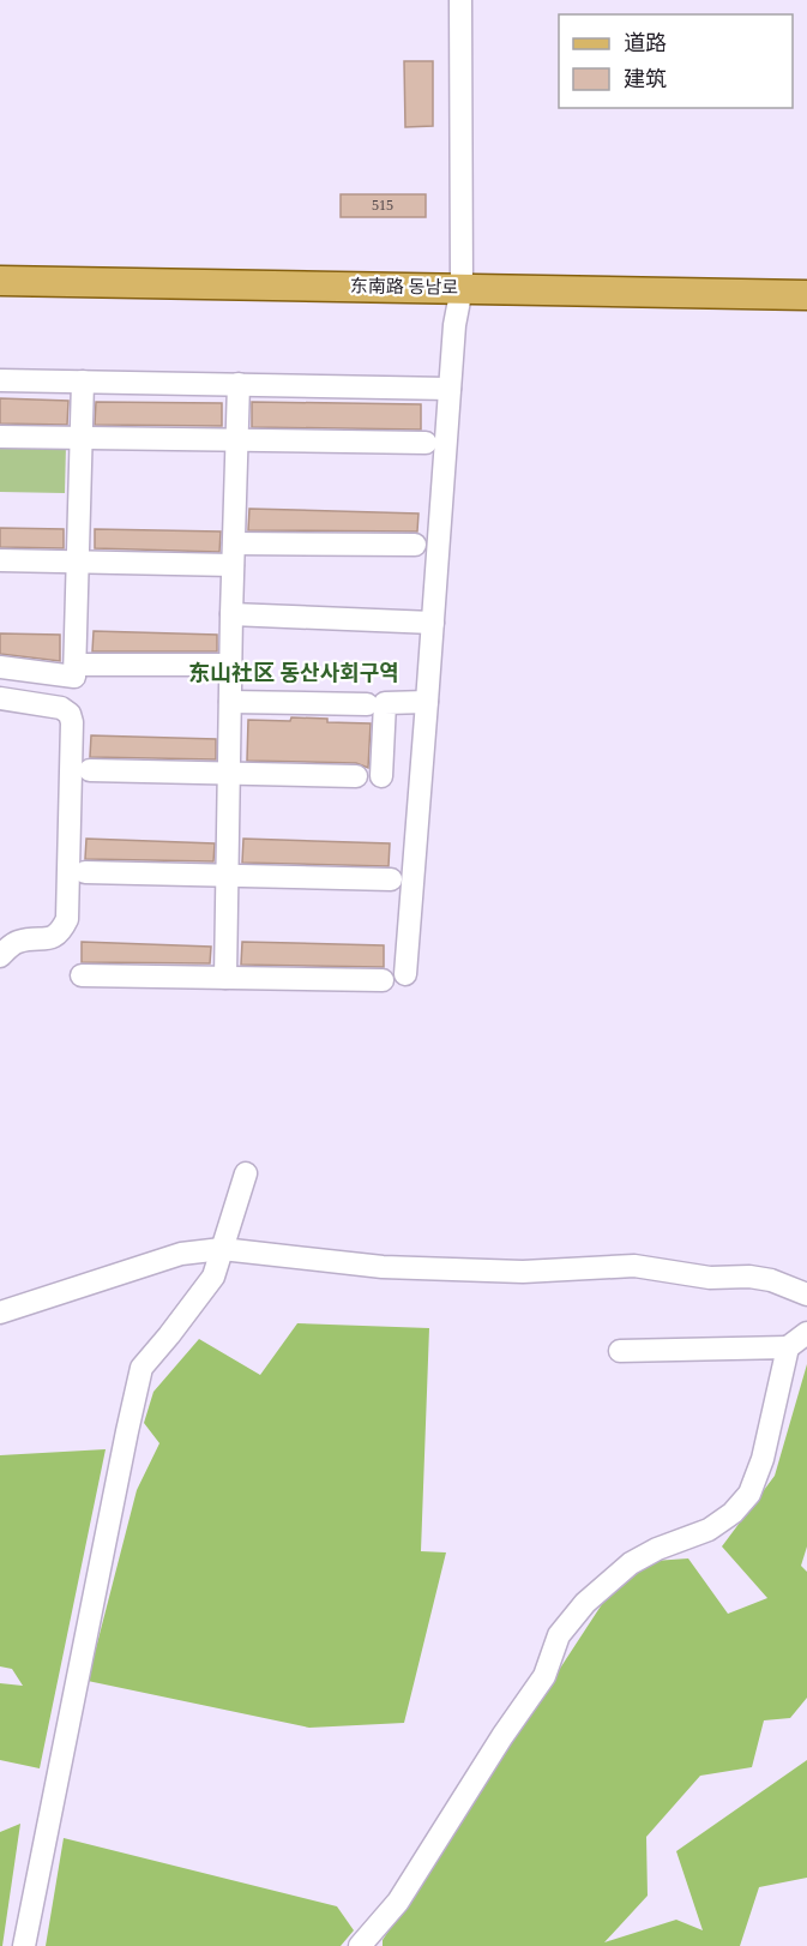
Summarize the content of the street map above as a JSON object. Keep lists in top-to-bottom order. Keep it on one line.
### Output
{"streets":{"main road":["东南路 동남로"]},"districts":["东山社区 동산사회구역"],"house_numbers":["515"],"legend":["道路","建筑"]}
